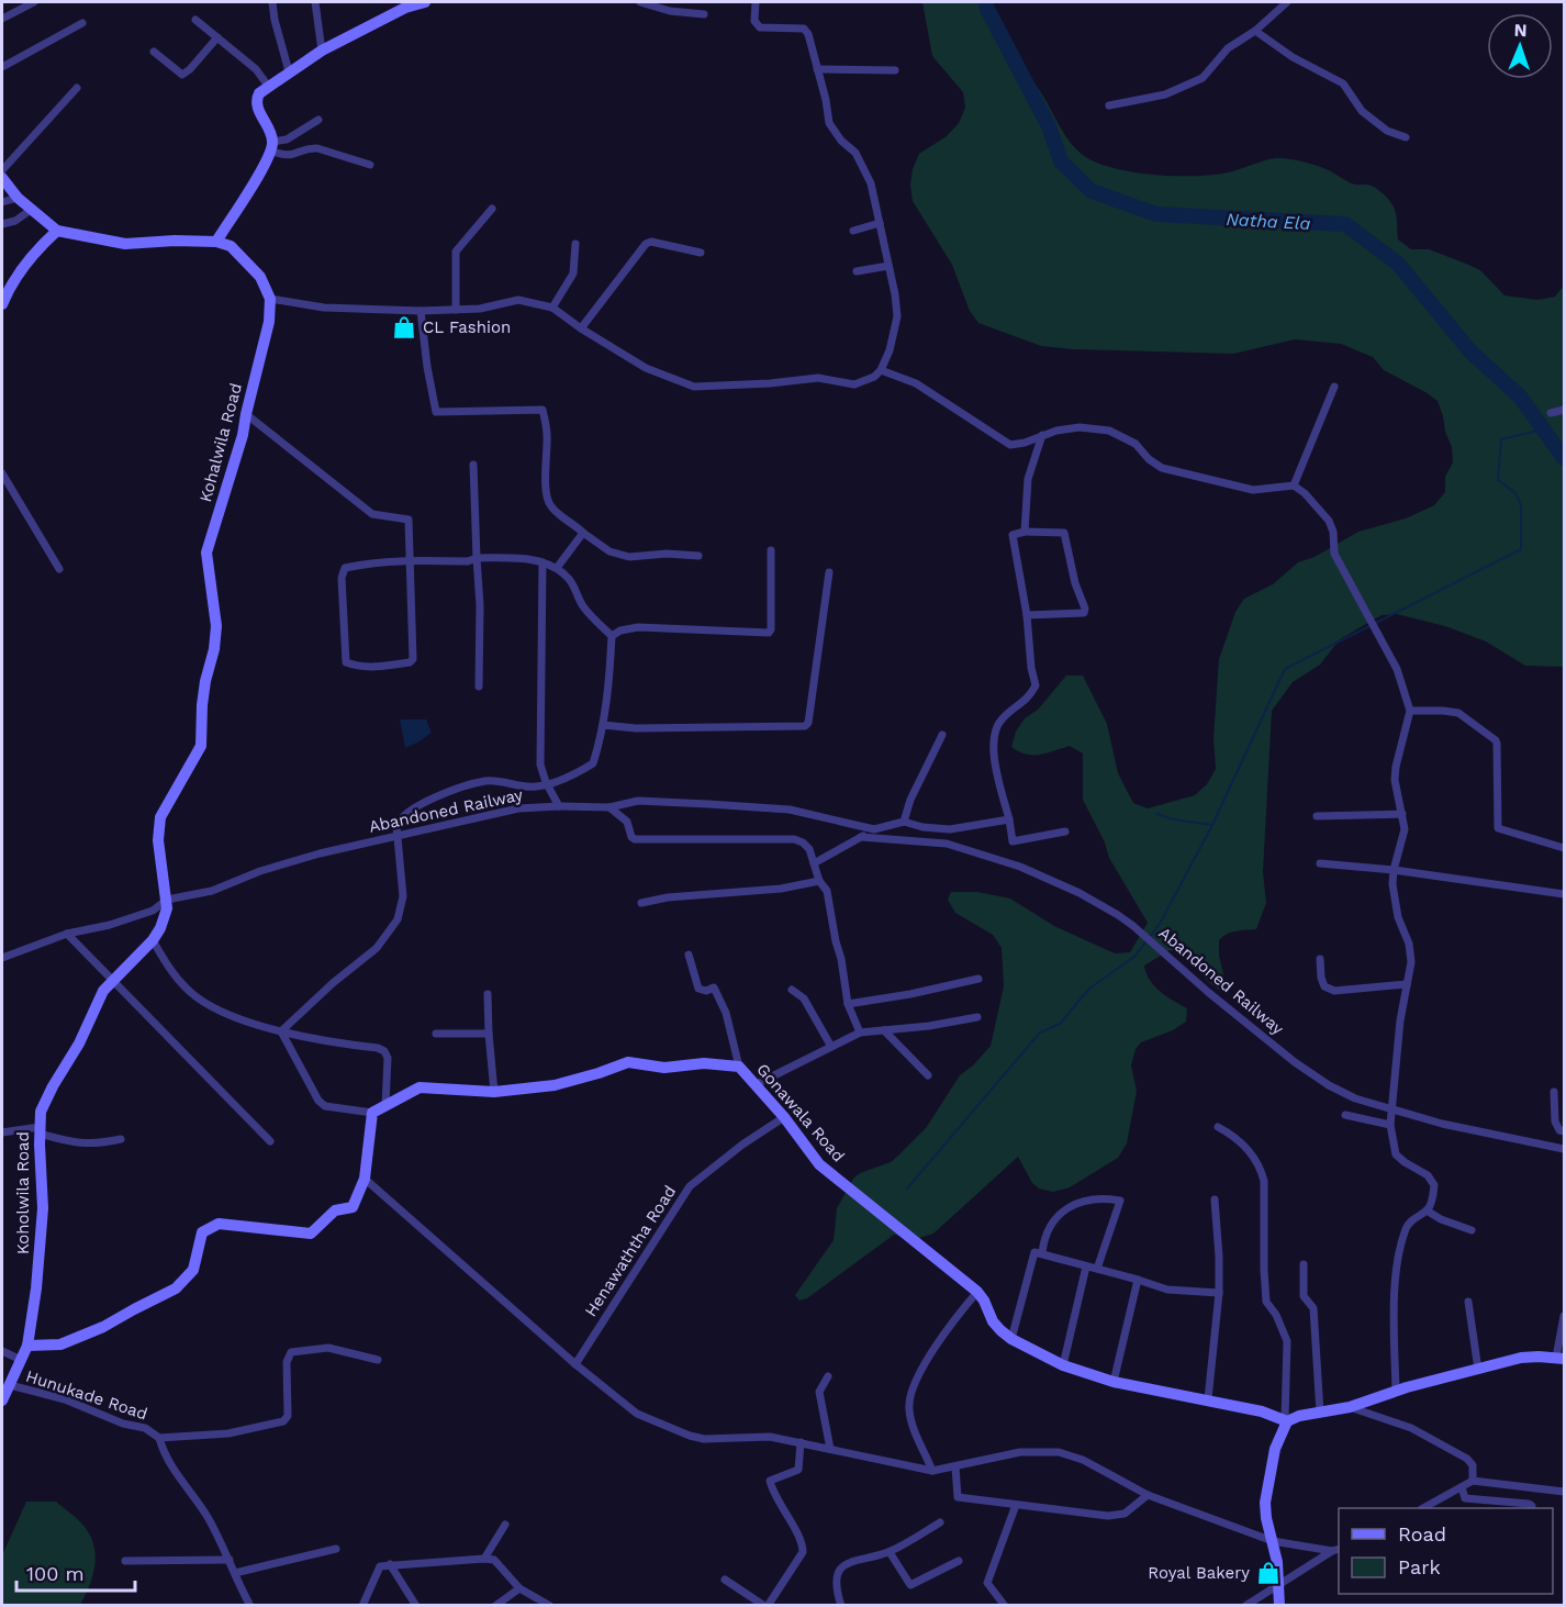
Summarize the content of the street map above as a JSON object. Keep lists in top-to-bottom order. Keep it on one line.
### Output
{"streets":{"street":["Kohalwila Road","Abandoned Railway","Gonawala Road","Koholwila Road","Henawaththa Road","Hunukade Road"]},"crossings":[["Kohalwila Road","Abandoned Railway"],["Kohalwila Road","Koholwila Road"],["Abandoned Railway","Koholwila Road"],["Gonawala Road","Henawaththa Road"],["Koholwila Road","Hunukade Road"]],"water":["Natha Ela"],"places":{"shop":["CL Fashion","Royal Bakery"]},"legend":["Road","Park"],"scale_bar":"100 m","north":"top"}
